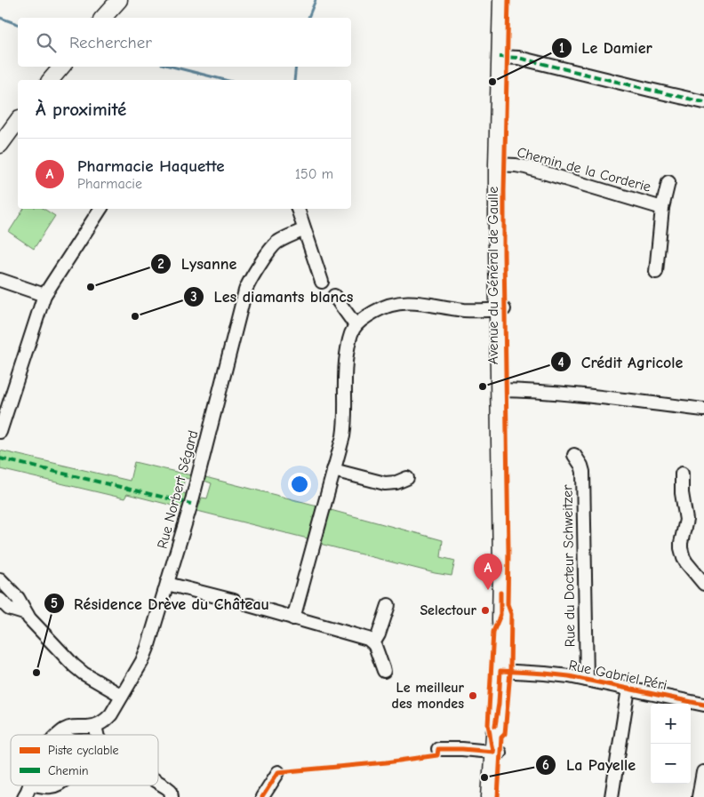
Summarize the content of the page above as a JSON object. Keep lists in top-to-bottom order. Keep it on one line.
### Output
{"streets":{"main road":["Avenue du Général de Gaulle"],"street":["Chemin de la Corderie","Rue Norbert Ségard","Rue du Docteur Schweitzer","Rue Gabriel Péri"]},"crossings":[["Chemin de la Corderie","Avenue du Général de Gaulle"],["Avenue du Général de Gaulle","Rue Gabriel Péri"],["Rue du Docteur Schweitzer","Rue Gabriel Péri"]],"places":["Le Damier","Lysanne","Les diamants blancs","Crédit Agricole","Selectour","Résidence Drève du Château","Le meilleur des mondes","La Payelle"],"legend":["Piste cyclable","Chemin"],"page":{"search":"Rechercher","heading":"À proximité","list":[{"mark":"A","name":"Pharmacie Haquette","note":"Pharmacie","value":"150 m"}],"pins":"A","map_buttons":["+","−"]}}
